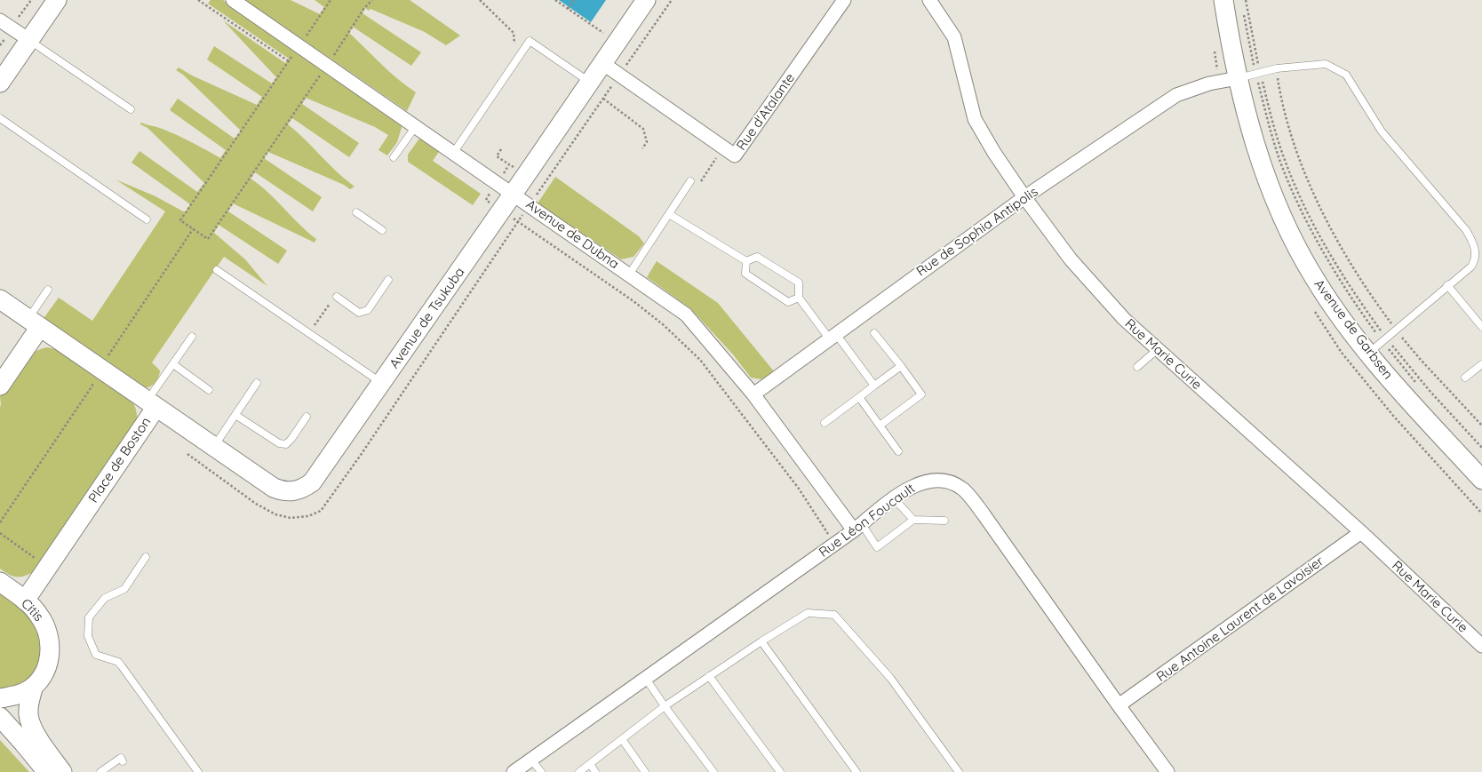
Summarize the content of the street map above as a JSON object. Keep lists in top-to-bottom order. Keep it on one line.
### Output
{"streets":{"street":["Rue d'Atalante","Rue de Sophia Antipolis","Avenue de Dubna","Avenue de Tsukuba","Avenue de Garbsen","Rue Marie Curie","Place de Boston","Rue Léon Foucault","Citis","Rue Antoine Laurent de Lavoisier"]},"crossings":[["Rue d'Atalante","Avenue de Tsukuba"],["Rue de Sophia Antipolis","Avenue de Dubna"],["Rue de Sophia Antipolis","Avenue de Garbsen"],["Rue de Sophia Antipolis","Rue Marie Curie"],["Avenue de Dubna","Avenue de Tsukuba"],["Avenue de Dubna","Rue Léon Foucault"],["Avenue de Tsukuba","Place de Boston"],["Rue Marie Curie","Rue Antoine Laurent de Lavoisier"],["Place de Boston","Citis"],["Rue Léon Foucault","Rue Antoine Laurent de Lavoisier"]]}
